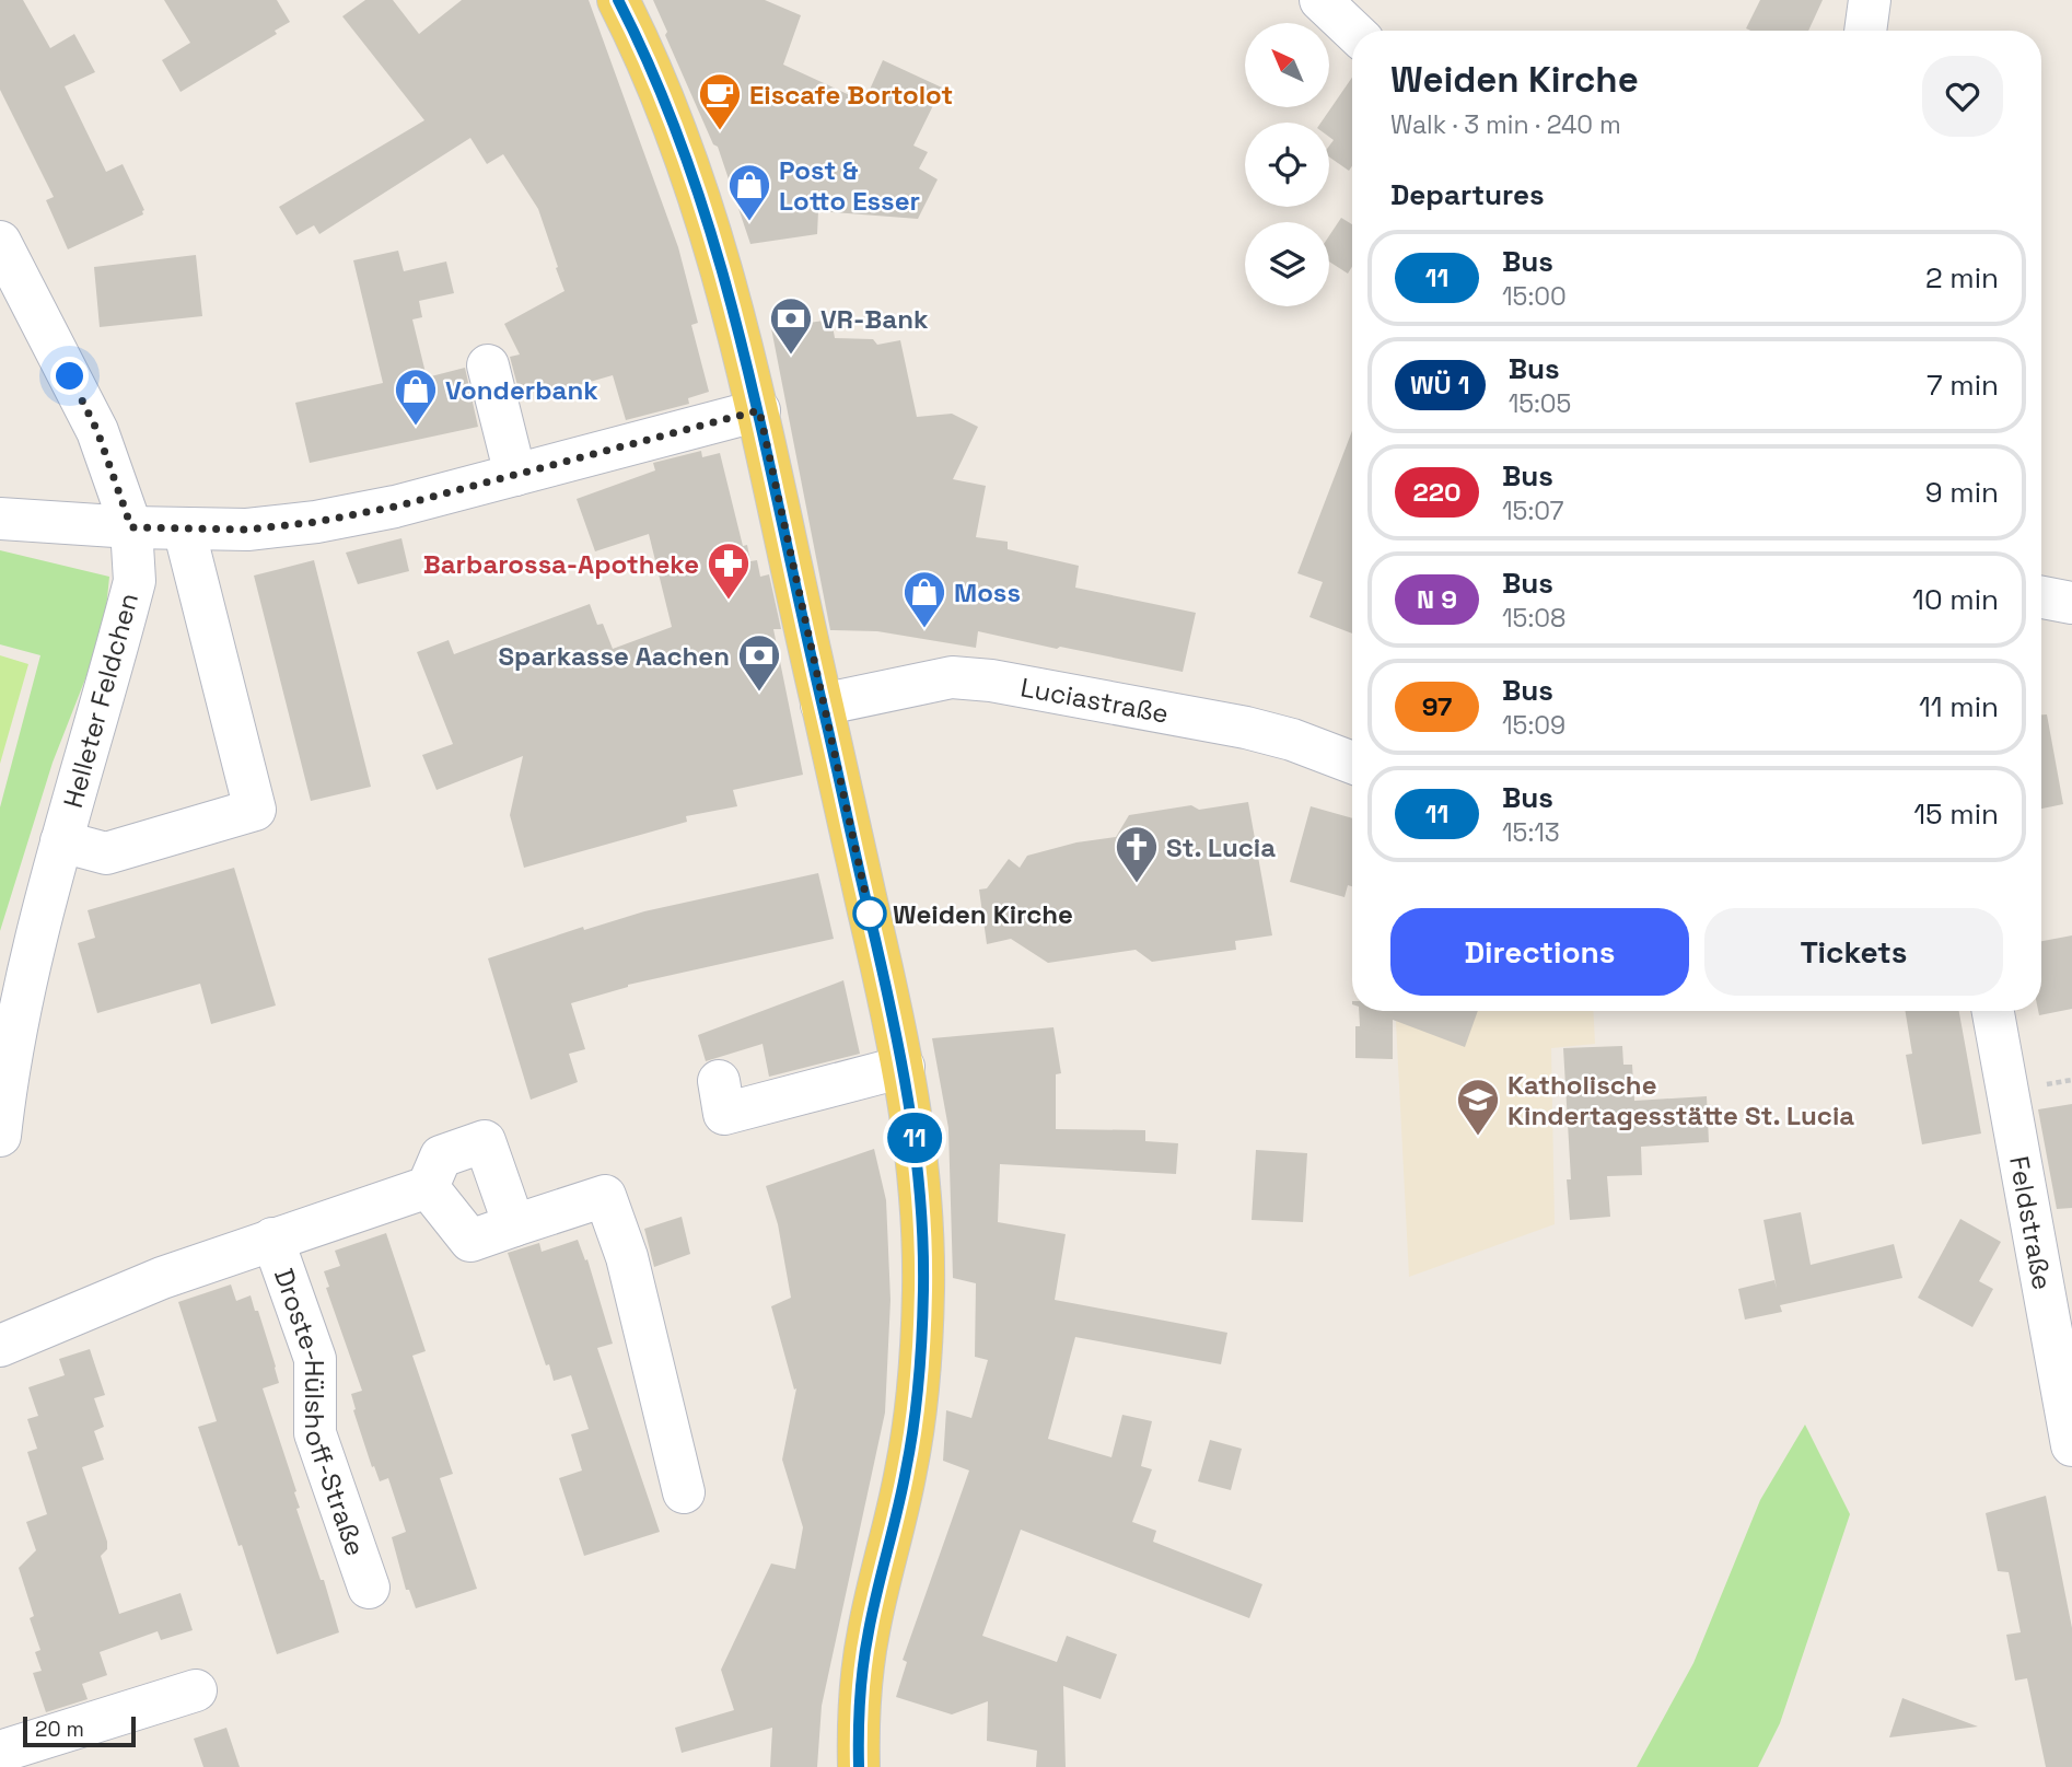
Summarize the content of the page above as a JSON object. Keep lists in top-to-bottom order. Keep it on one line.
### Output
{"streets":{"street":["Luciastraße","Helleter Feldchen","Feldstraße","Droste-Hülshoff-Straße"]},"places":{"cafe":["Eiscafe Bortolot"],"shop":["Post & Lotto Esser","Vonderbank","Moss"],"bank":["VR-Bank","Sparkasse Aachen"],"pharmacy":["Barbarossa-Apotheke"],"church":["St. Lucia"],"other":["Weiden Kirche"],"school or university":["Katholische Kindertagesstätte St. Lucia"]},"lines":["bus line 11"],"scale_bar":"20 m","north":"top left","page":{"on_map":"11","heading":[["Weiden Kirche","Walk · 3 min · 240 m"],"Departures"],"list":[{"mark":"11","name":"Bus","note":"15:00","value":"2 min"},{"mark":"WÜ 1","name":"Bus","note":"15:05","value":"7 min"},{"mark":"220","name":"Bus","note":"15:07","value":"9 min"},{"mark":"N 9","name":"Bus","note":"15:08","value":"10 min"},{"mark":"97","name":"Bus","note":"15:09","value":"11 min"},{"mark":"11","name":"Bus","note":"15:13","value":"15 min"}],"buttons":["Directions","Tickets"],"scale":"20 m"}}
